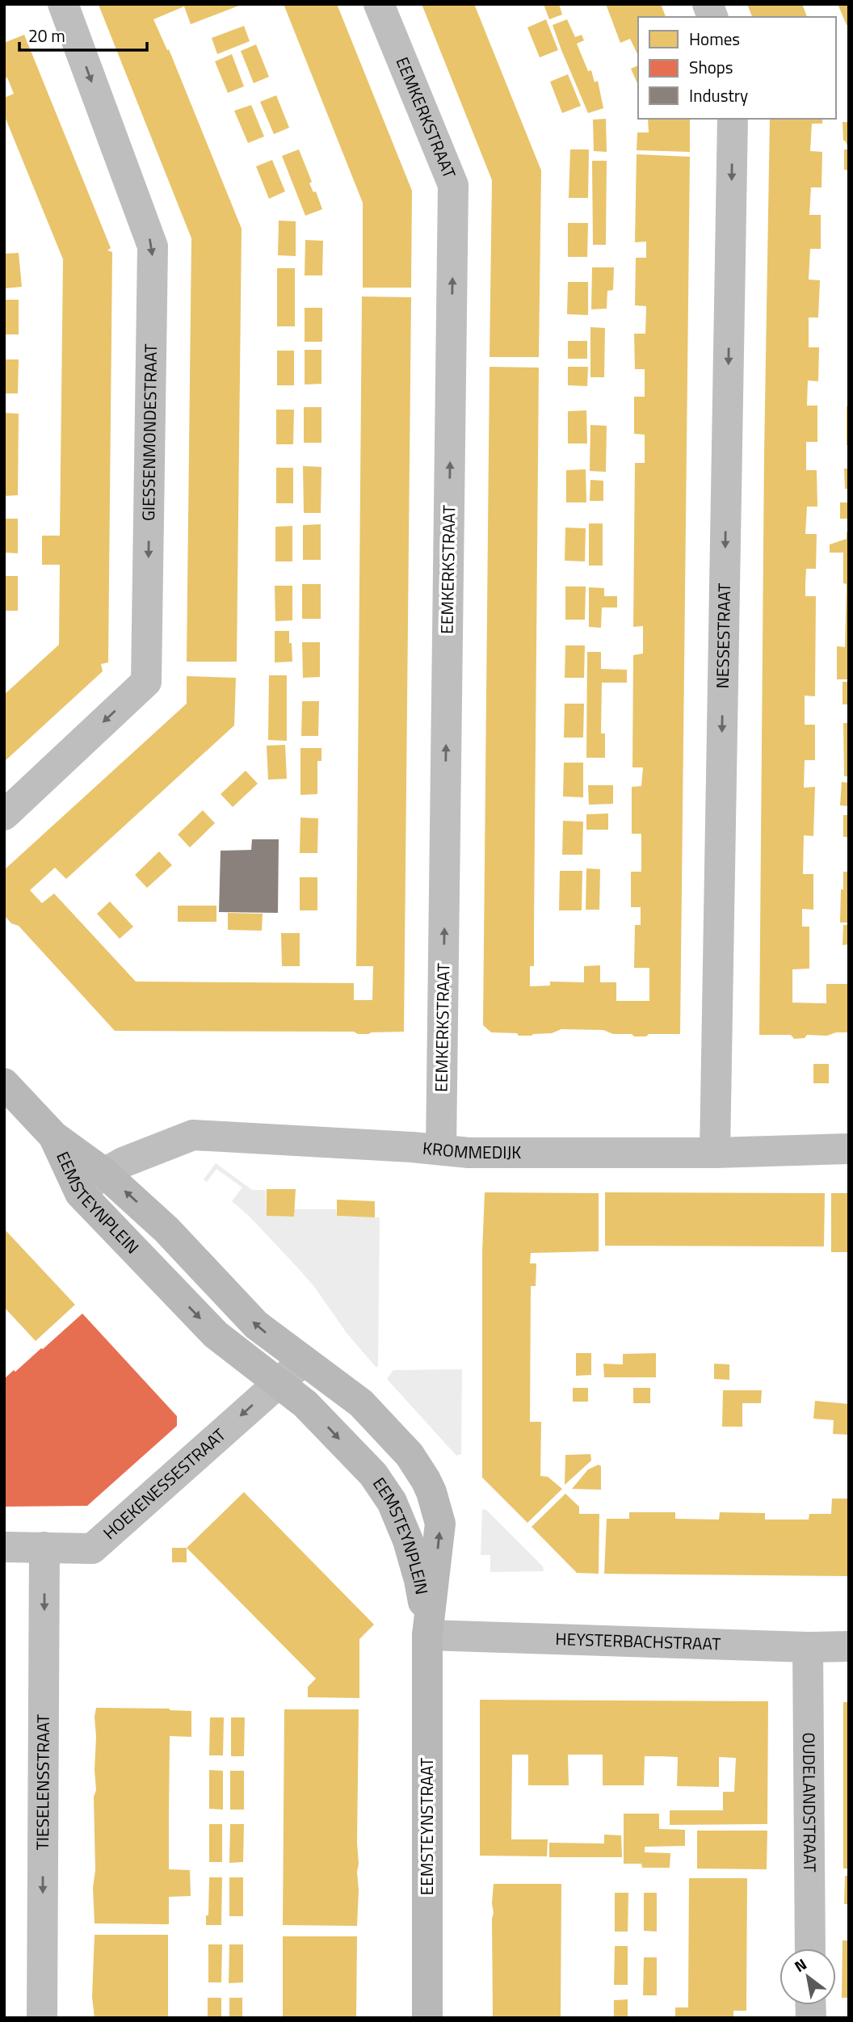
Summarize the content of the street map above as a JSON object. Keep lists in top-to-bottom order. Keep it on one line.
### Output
{"streets":{"street":["EEMKERKSTRAAT","GIESSENMONDESTRAAT","NESSESTRAAT","KROMMEDIJK","EEMSTEYNPLEIN","HOEKENESSESTRAAT","HEYSTERBACHSTRAAT","TIESELENSSTRAAT","OUDELANDSTRAAT","EEMSTEYNSTRAAT"]},"crossings":[["EEMKERKSTRAAT","KROMMEDIJK"],["NESSESTRAAT","KROMMEDIJK"],["KROMMEDIJK","EEMSTEYNPLEIN"],["EEMSTEYNPLEIN","HOEKENESSESTRAAT"],["EEMSTEYNPLEIN","HEYSTERBACHSTRAAT"],["EEMSTEYNPLEIN","EEMSTEYNSTRAAT"],["HOEKENESSESTRAAT","TIESELENSSTRAAT"],["HEYSTERBACHSTRAAT","OUDELANDSTRAAT"],["HEYSTERBACHSTRAAT","EEMSTEYNSTRAAT"]],"one_way":["EEMKERKSTRAAT","GIESSENMONDESTRAAT","NESSESTRAAT","HOEKENESSESTRAAT","TIESELENSSTRAAT"],"legend":["Homes","Shops","Industry"],"scale_bar":"20 m","north":"top left"}
